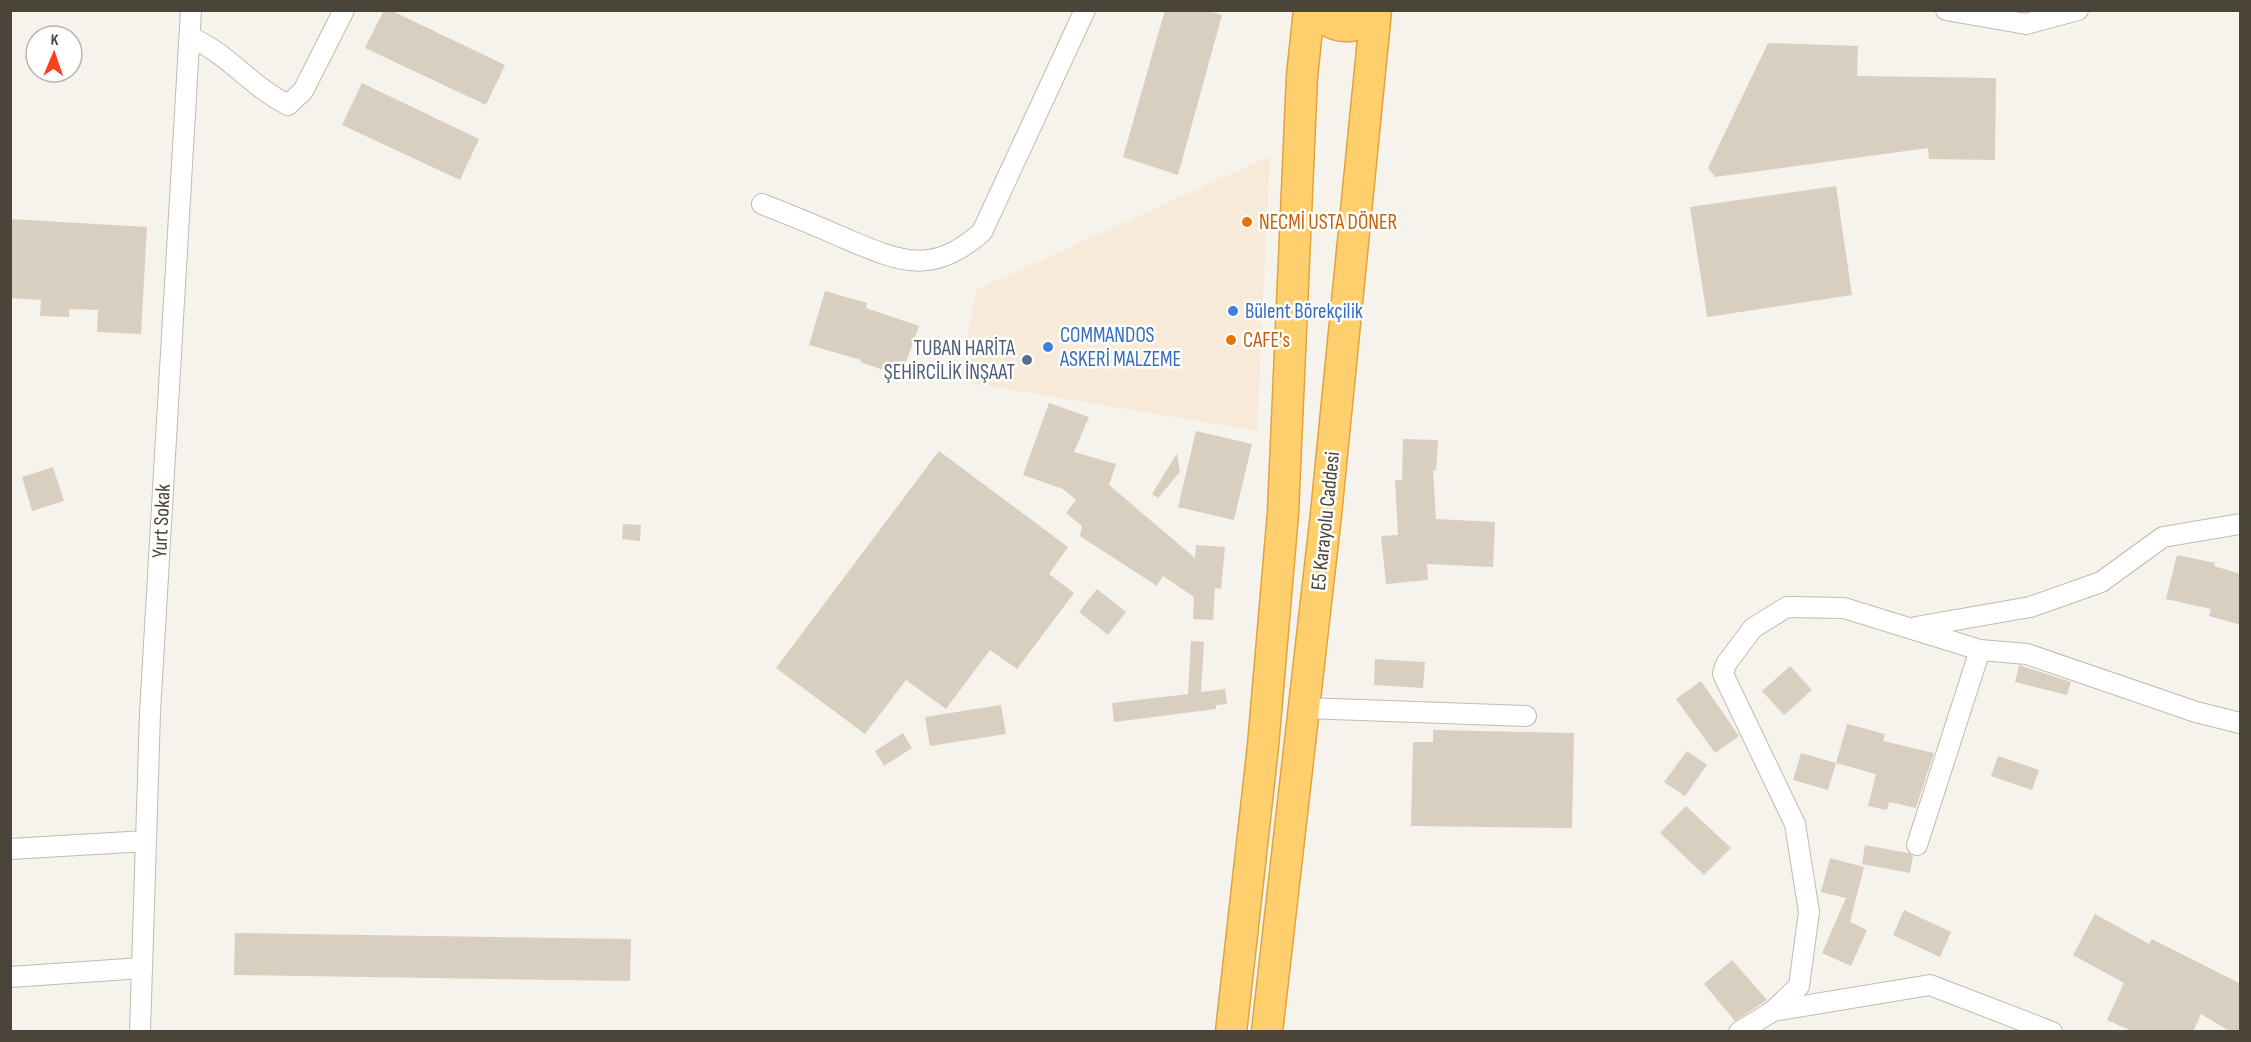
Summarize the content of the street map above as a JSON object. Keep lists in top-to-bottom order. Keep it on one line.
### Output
{"streets":{"highway":["E5 Karayolu Caddesi"],"street":["Yurt Sokak"]},"places":["NECMİ USTA DÖNER","Bülent Börekçilik","CAFE's","COMMANDOS ASKERİ MALZEME","TUBAN HARİTA ŞEHİRCİLİK İNŞAAT"],"north":"top"}
